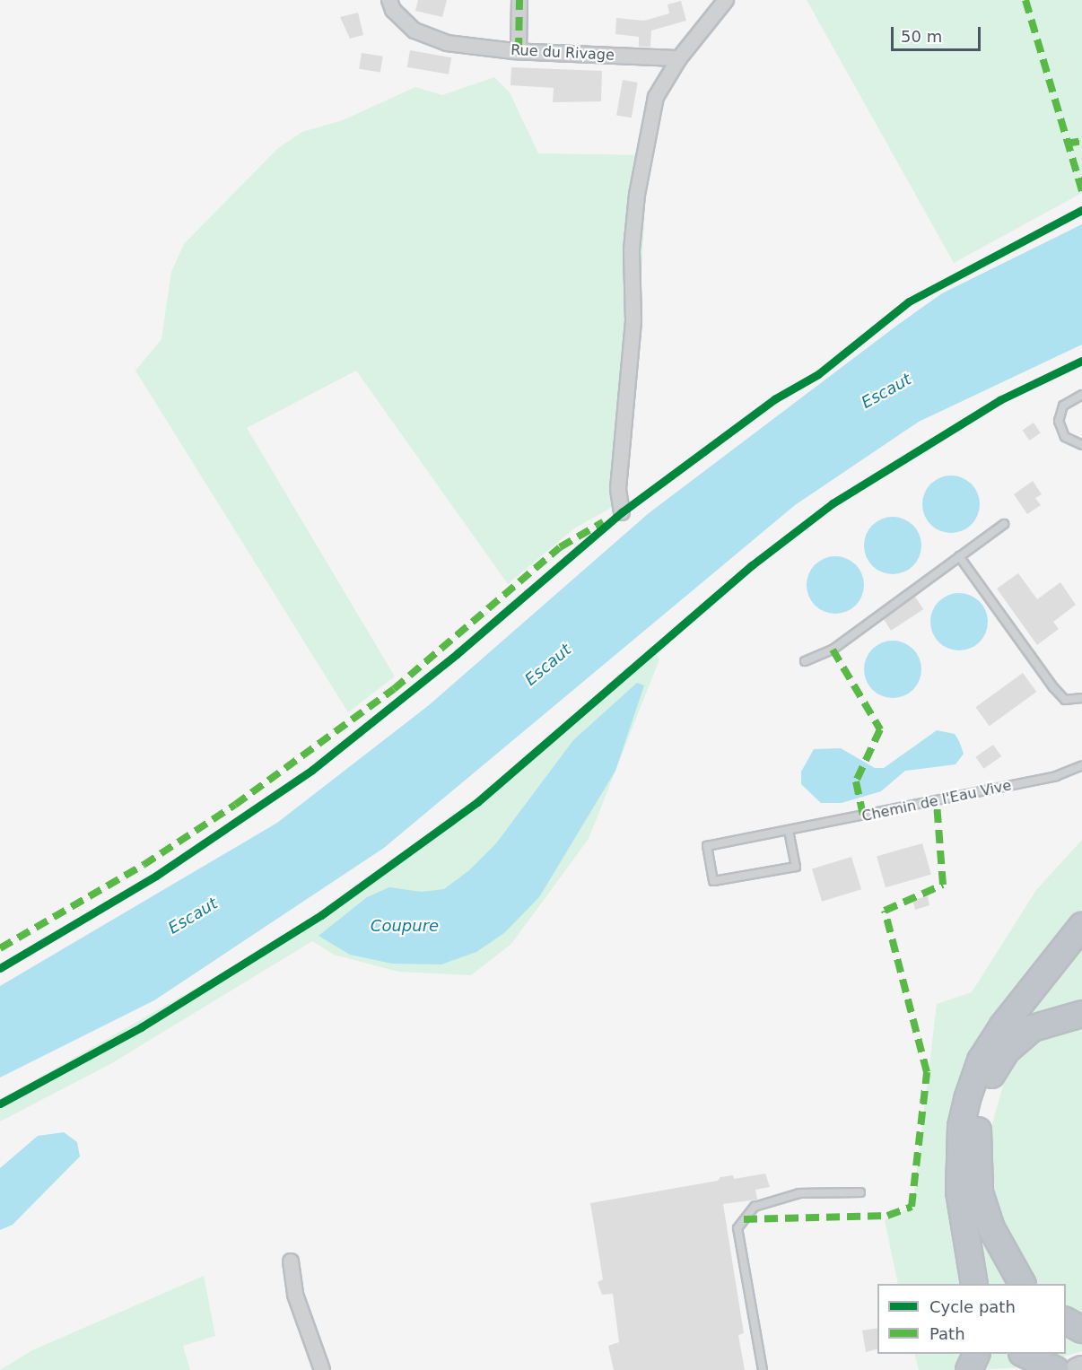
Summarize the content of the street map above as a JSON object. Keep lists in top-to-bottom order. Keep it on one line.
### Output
{"streets":{"street":["Rue du Rivage"],"lane":["Chemin de l'Eau Vive"]},"water":["Escaut","Coupure"],"legend":["Cycle path","Path"],"scale_bar":"50 m"}
